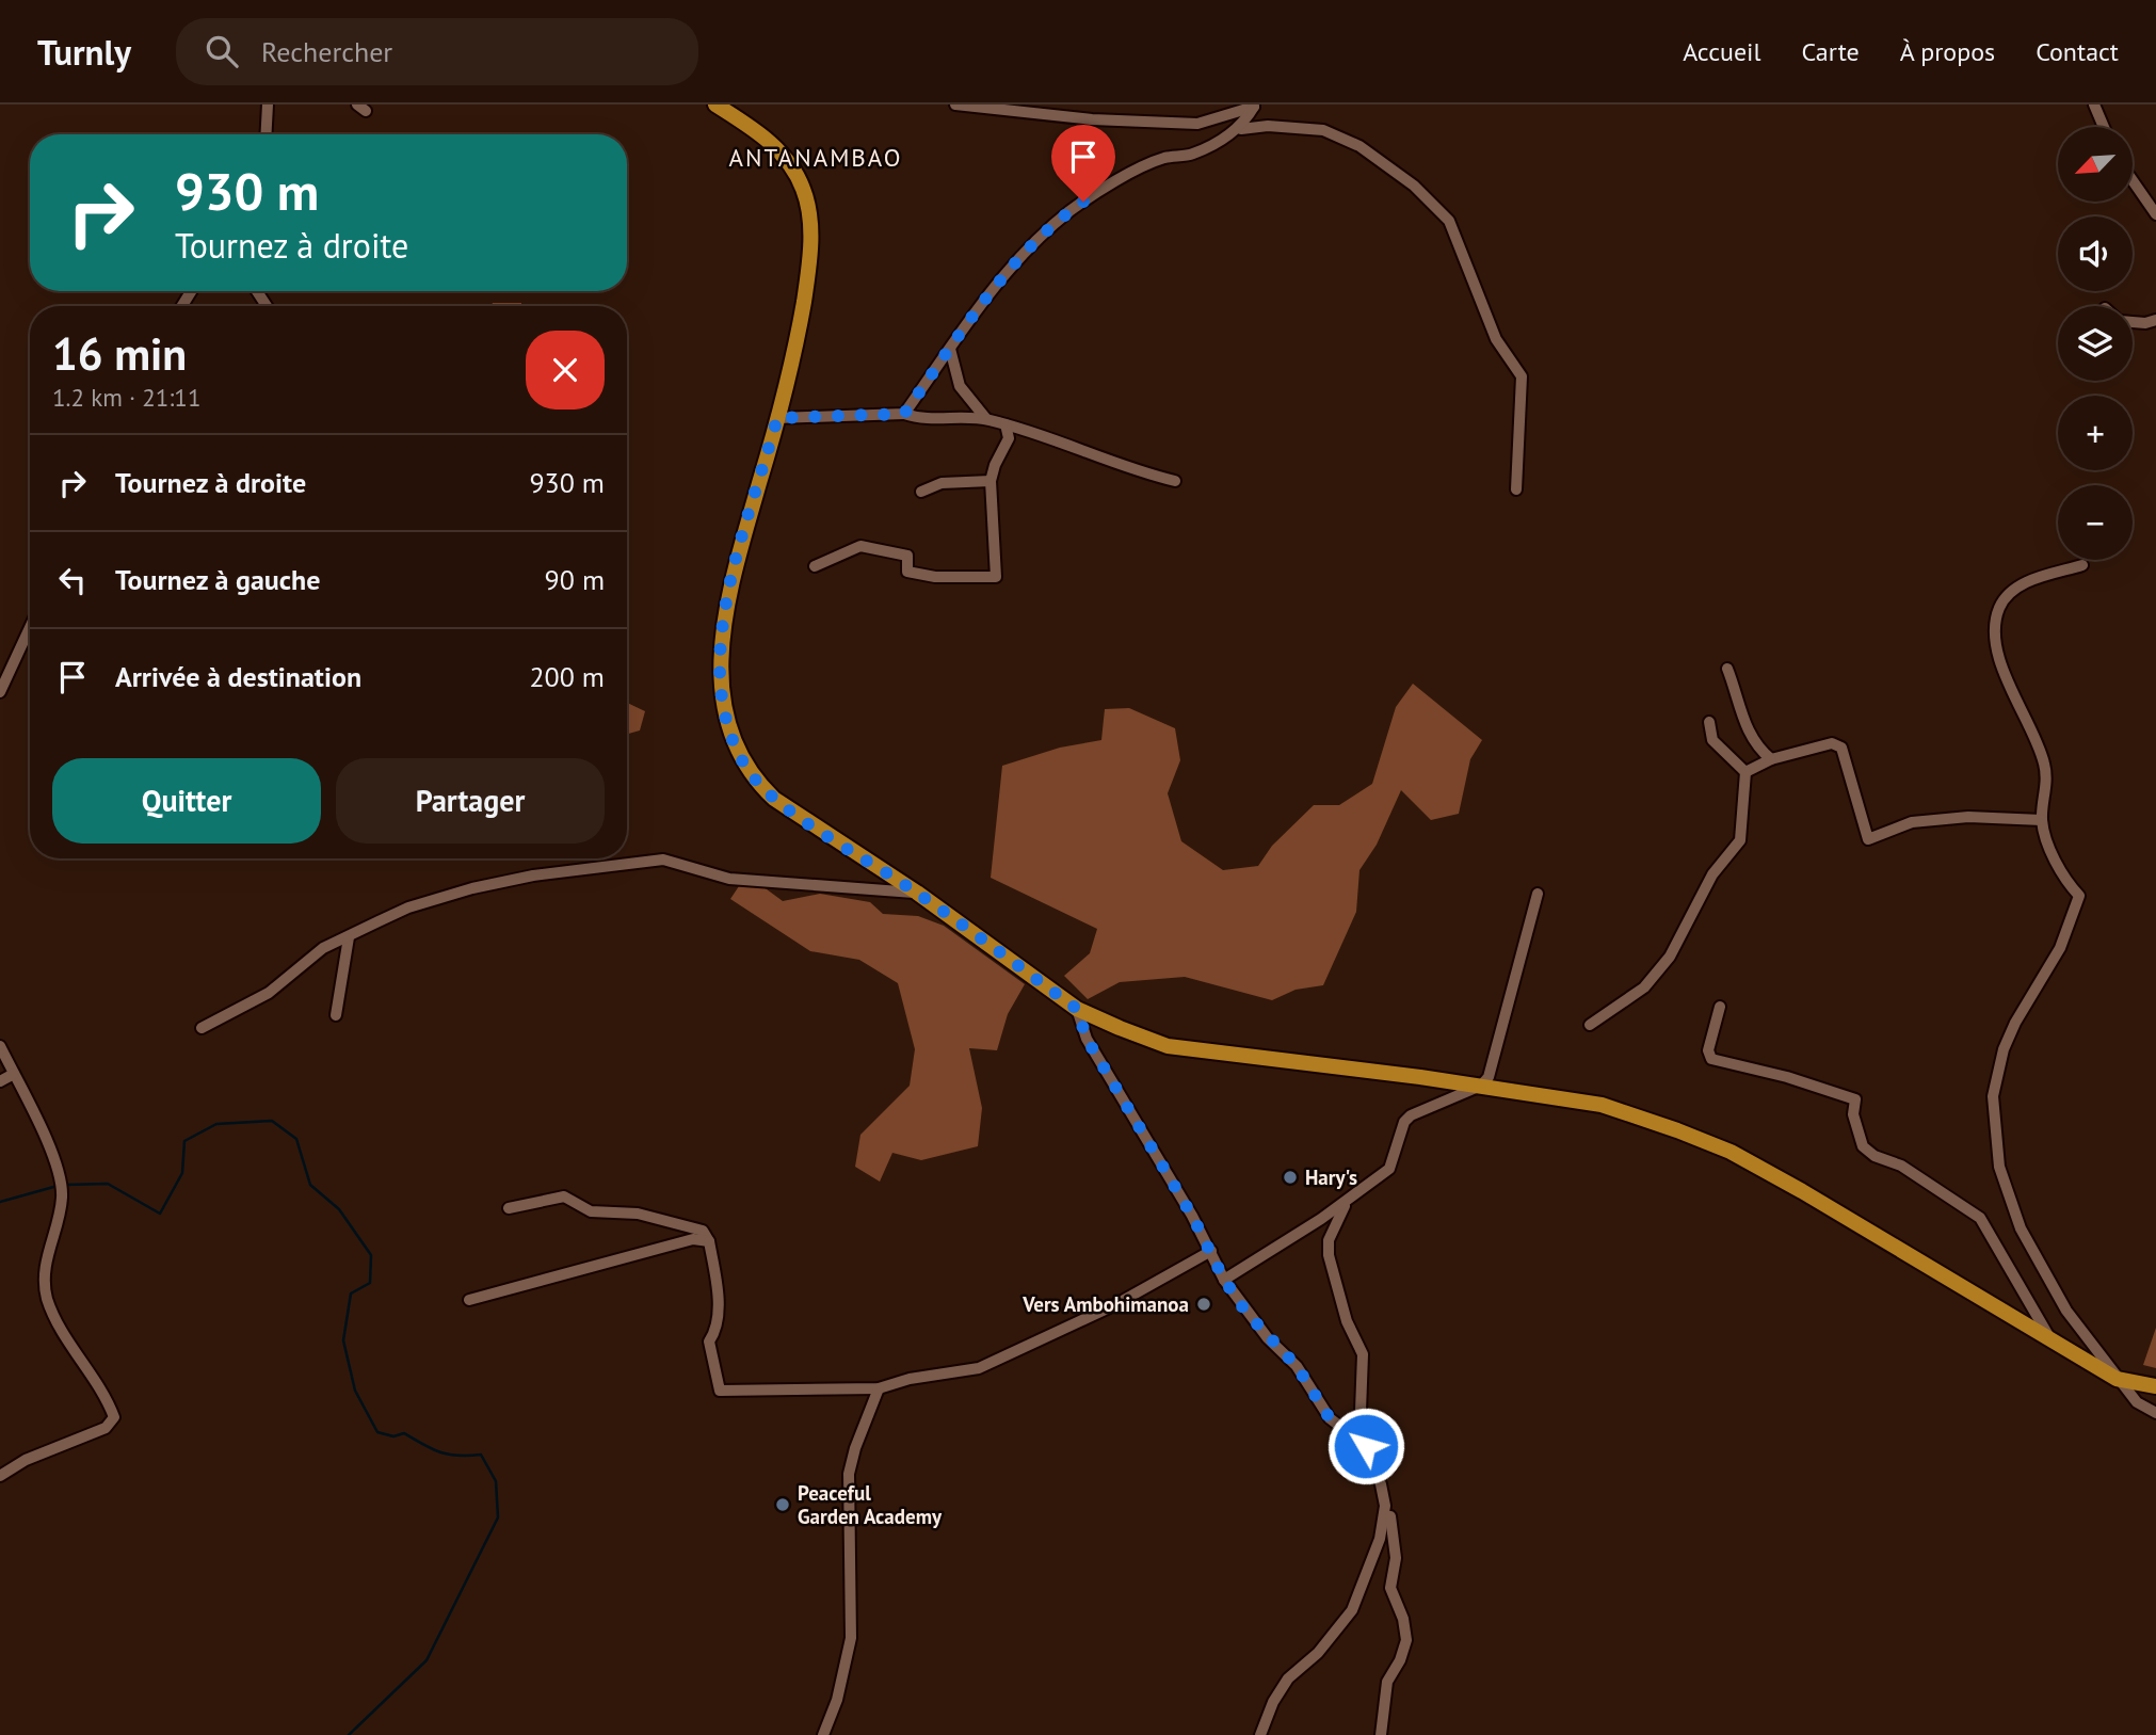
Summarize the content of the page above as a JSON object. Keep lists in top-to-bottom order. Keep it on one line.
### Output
{"districts":["ANTANAMBAO"],"places":["Hary's","Vers Ambohimanoa","Peaceful Garden Academy"],"north":"bottom left","page":{"header":"Turnly","search":"Rechercher","nav":["Accueil","Carte","À propos","Contact"],"map_buttons":["+","−"],"turn":["930 m","Tournez à droite"],"heading":["16 min","1.2 km · 21:11"],"list":[{"name":"Tournez à droite","value":"930 m"},{"name":"Tournez à gauche","value":"90 m"},{"name":"Arrivée à destination","value":"200 m"}],"buttons":["Quitter","Partager"]}}
